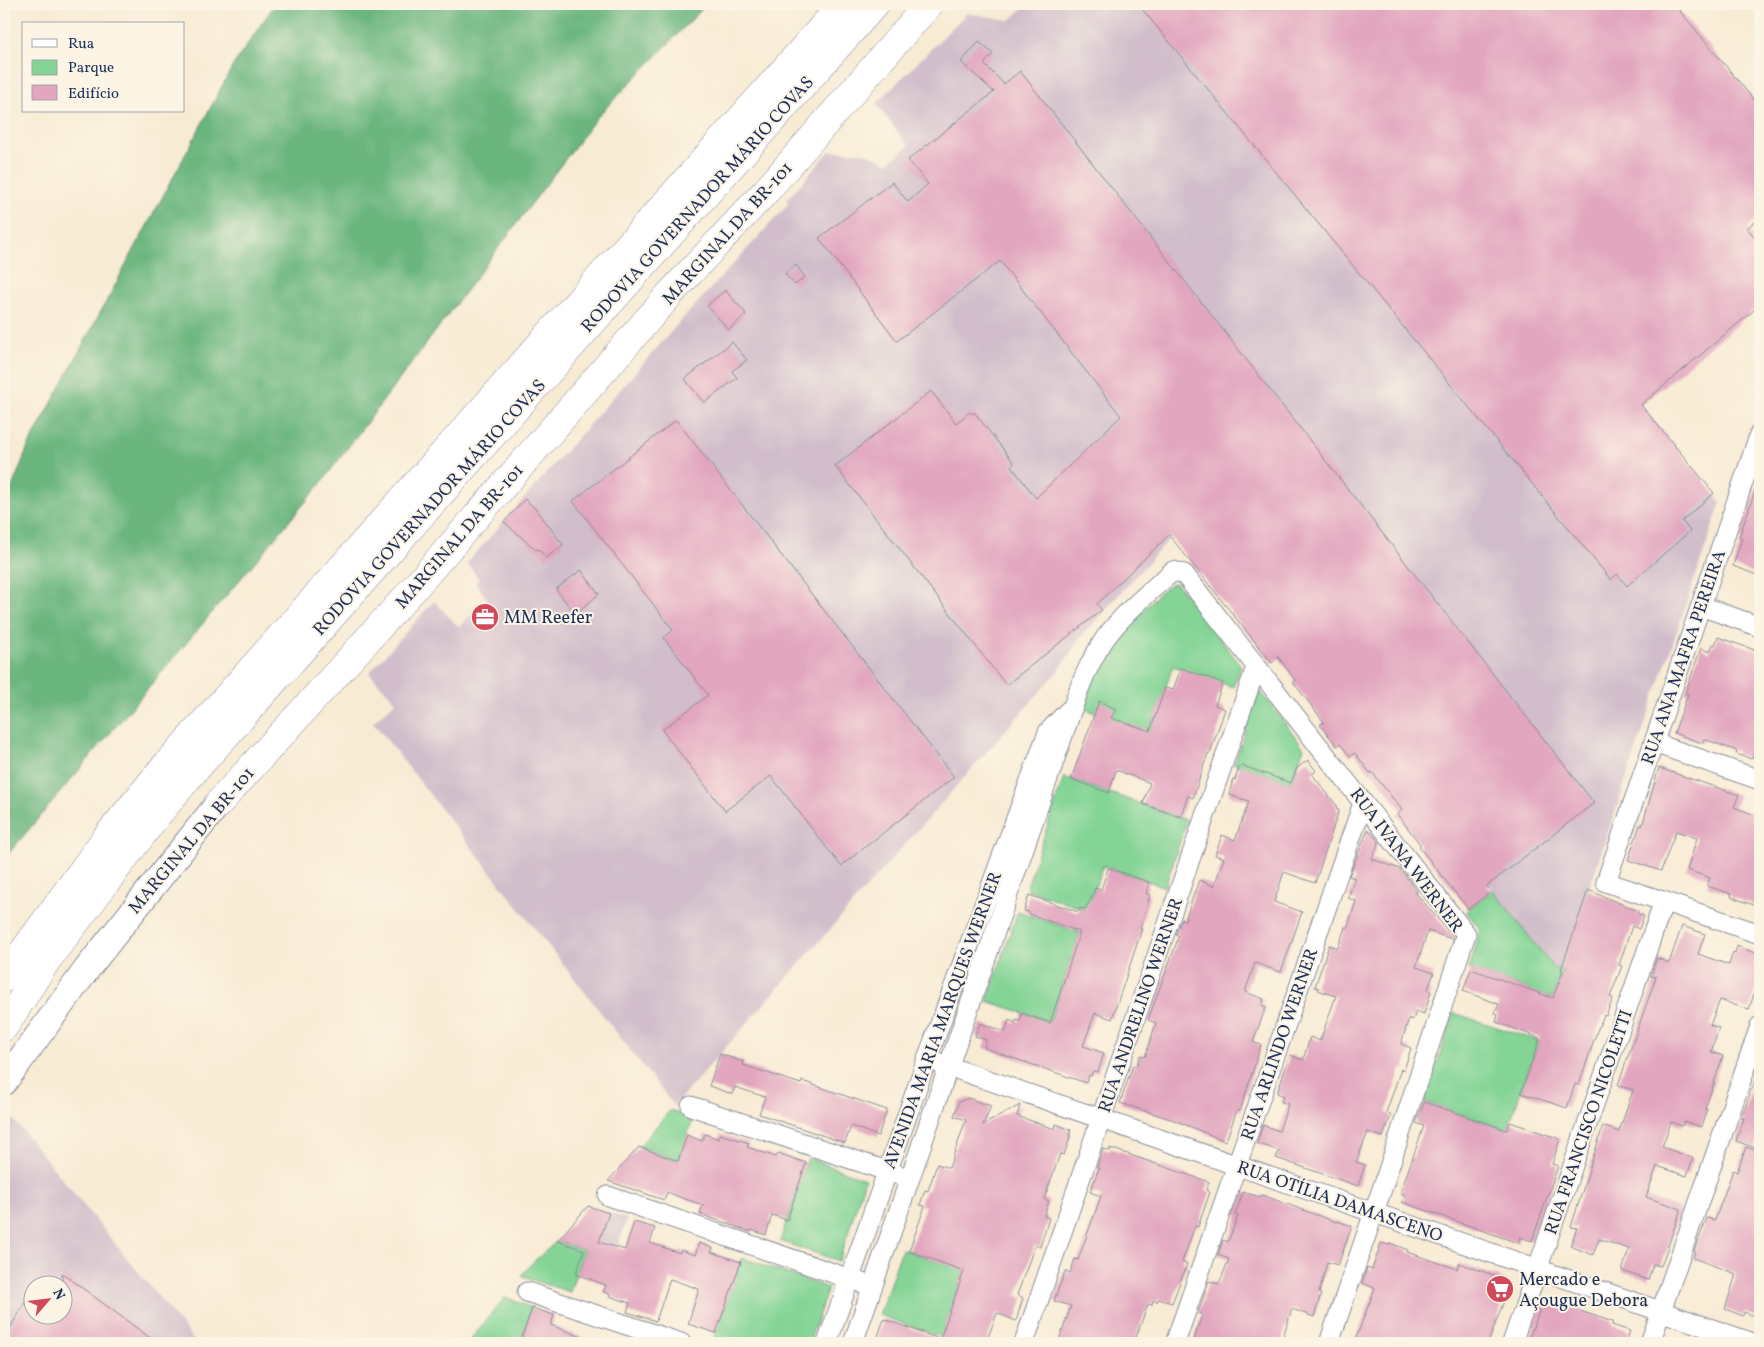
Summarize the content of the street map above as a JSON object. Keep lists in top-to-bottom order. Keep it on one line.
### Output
{"streets":{"main road":["RODOVIA GOVERNADOR MÁRIO COVAS","MARGINAL DA BR-101"],"street":["RUA ANA MAFRA PEREIRA","RUA IVANA WERNER","RUA ANDRELINO WERNER","AVENIDA MARIA MARQUES WERNER","RUA ARLINDO WERNER","RUA FRANCISCO NICOLETTI","RUA OTÍLIA DAMASCENO"]},"crossings":[["RUA ANA MAFRA PEREIRA","RUA FRANCISCO NICOLETTI"],["RUA IVANA WERNER","RUA ANDRELINO WERNER"],["RUA IVANA WERNER","AVENIDA MARIA MARQUES WERNER"],["RUA IVANA WERNER","RUA ARLINDO WERNER"],["RUA IVANA WERNER","RUA OTÍLIA DAMASCENO"],["RUA ANDRELINO WERNER","RUA OTÍLIA DAMASCENO"],["AVENIDA MARIA MARQUES WERNER","RUA OTÍLIA DAMASCENO"],["RUA ARLINDO WERNER","RUA OTÍLIA DAMASCENO"],["RUA FRANCISCO NICOLETTI","RUA OTÍLIA DAMASCENO"]],"places":{"office":["MM Reefer"],"supermarket":["Mercado e Açougue Debora"]},"legend":["Rua","Parque","Edifício"],"north":"top right"}
